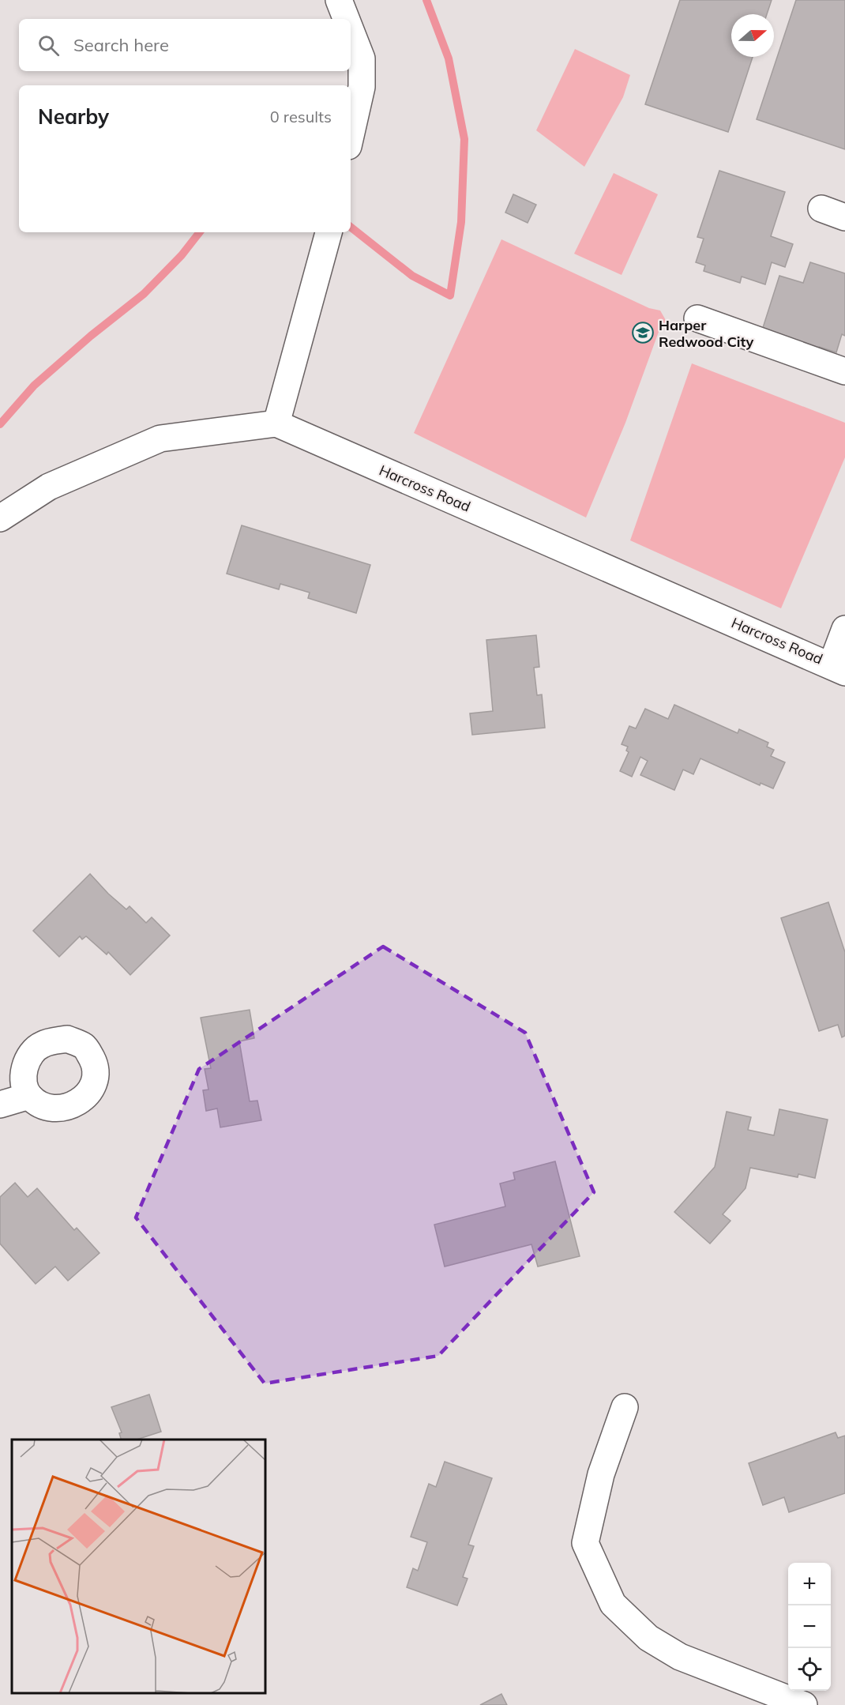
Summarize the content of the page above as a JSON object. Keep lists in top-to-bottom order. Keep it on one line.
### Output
{"streets":{"street":["Harcross Road"]},"places":{"school or university":["Harper Redwood City"]},"north":"right","page":{"search":"Search here","heading":["Nearby","0 results"],"map_buttons":["+","−"]}}
